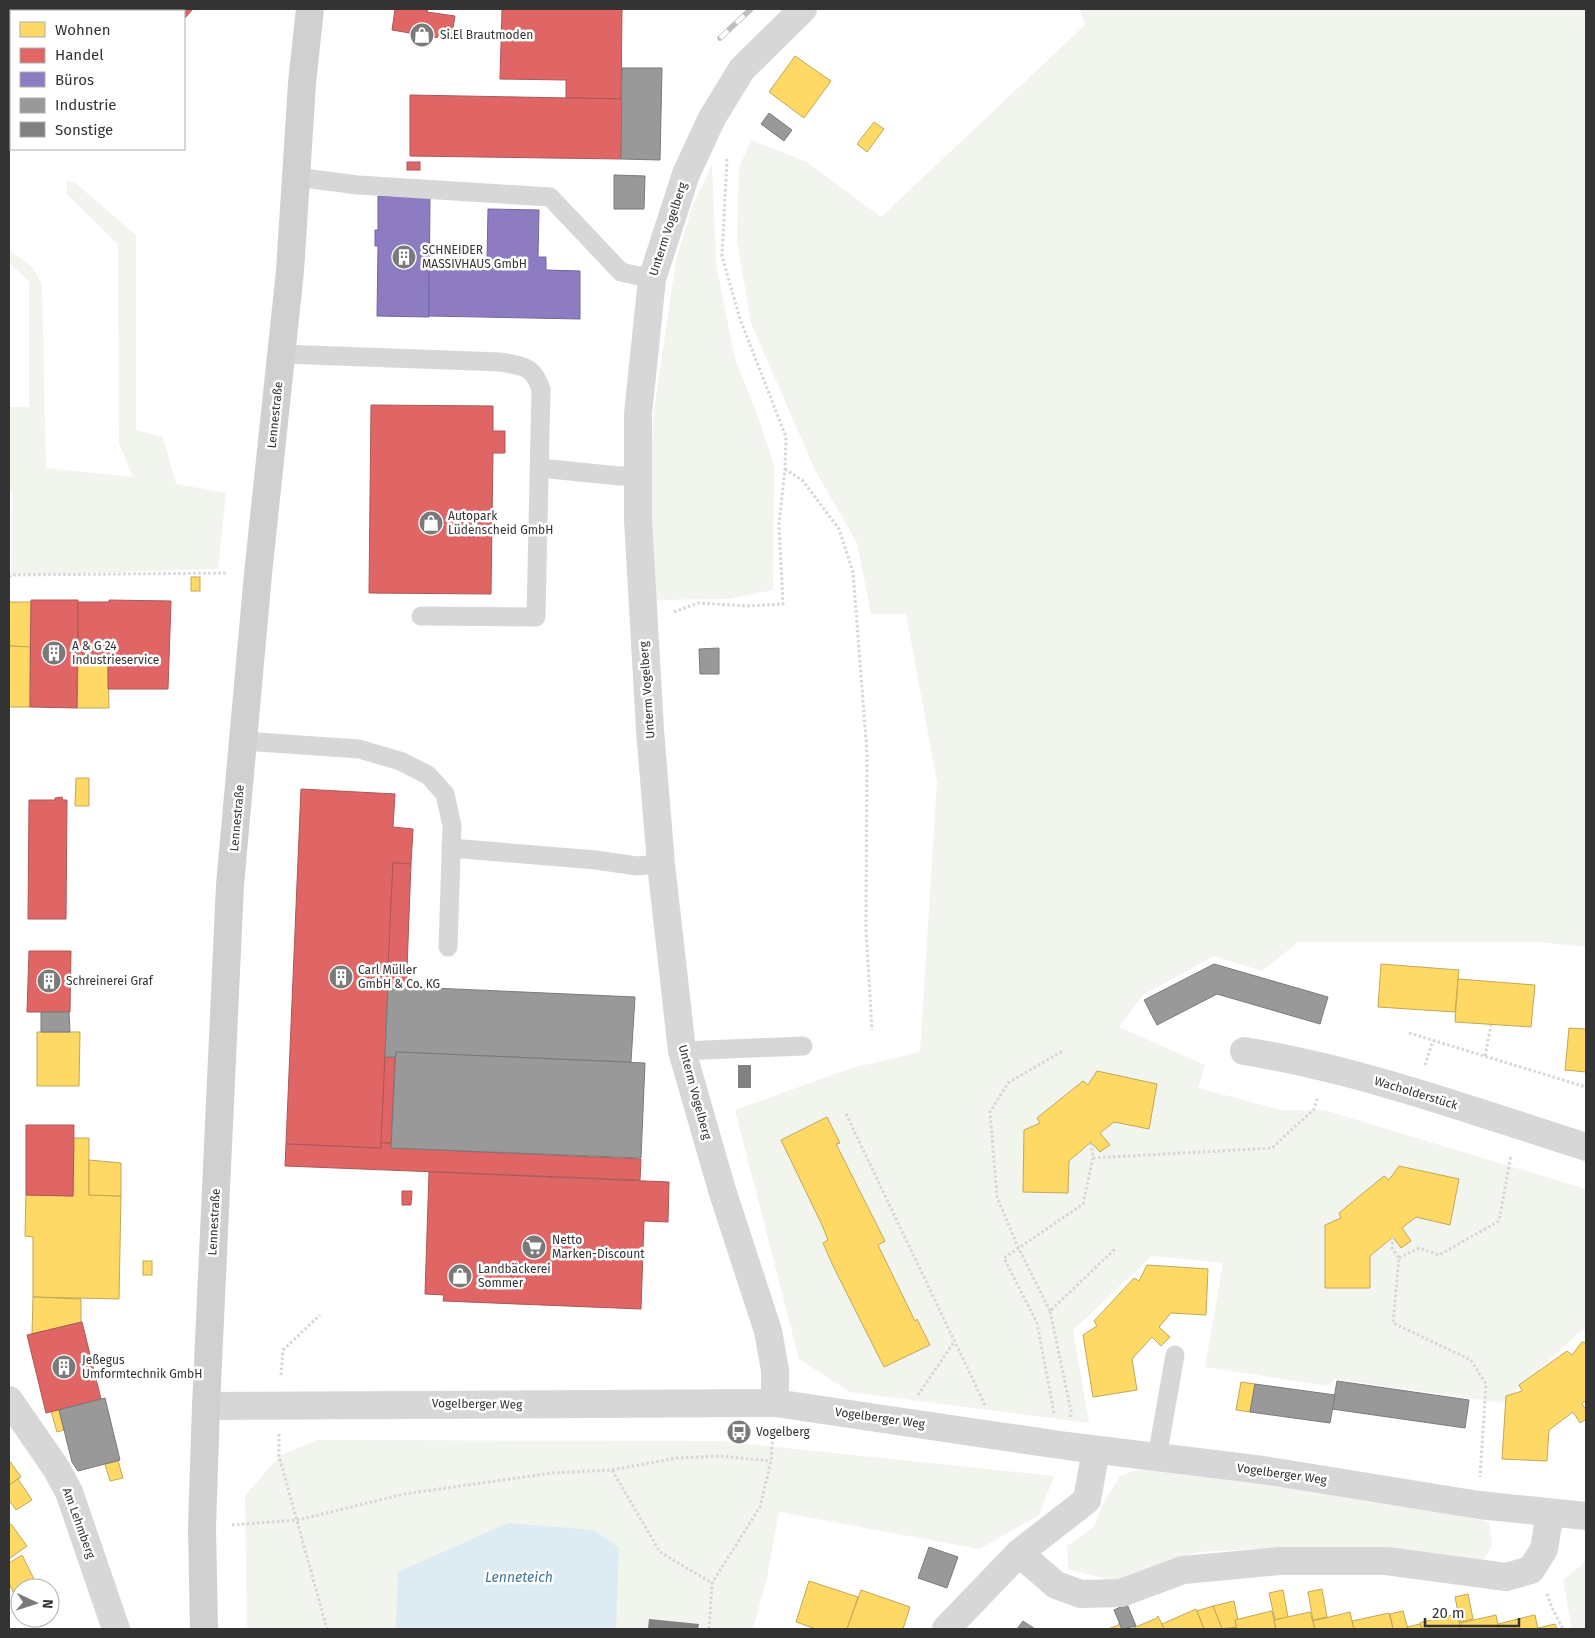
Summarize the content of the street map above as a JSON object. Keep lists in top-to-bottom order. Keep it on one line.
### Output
{"streets":{"main road":["Lennestraße"],"street":["Unterm Vogelberg","Wacholderstück","Vogelberger Weg","Am Lehmberg"]},"crossings":[["Unterm Vogelberg","Vogelberger Weg"],["Lennestraße","Vogelberger Weg"]],"water":["Lenneteich"],"places":{"shop":["Si.El Brautmoden","Autopark Lüdenscheid GmbH","Landbäckerei Sommer"],"building":["SCHNEIDER MASSIVHAUS GmbH","A & G 24 Industrieservice","Carl Müller GmbH & Co. KG","Schreinerei Graf","Jeßegus Umformtechnik GmbH"],"supermarket":["Netto Marken-Discount"],"bus stop":["Vogelberg"]},"legend":["Wohnen","Handel","Büros","Industrie","Sonstige"],"scale_bar":"20 m","north":"right"}
